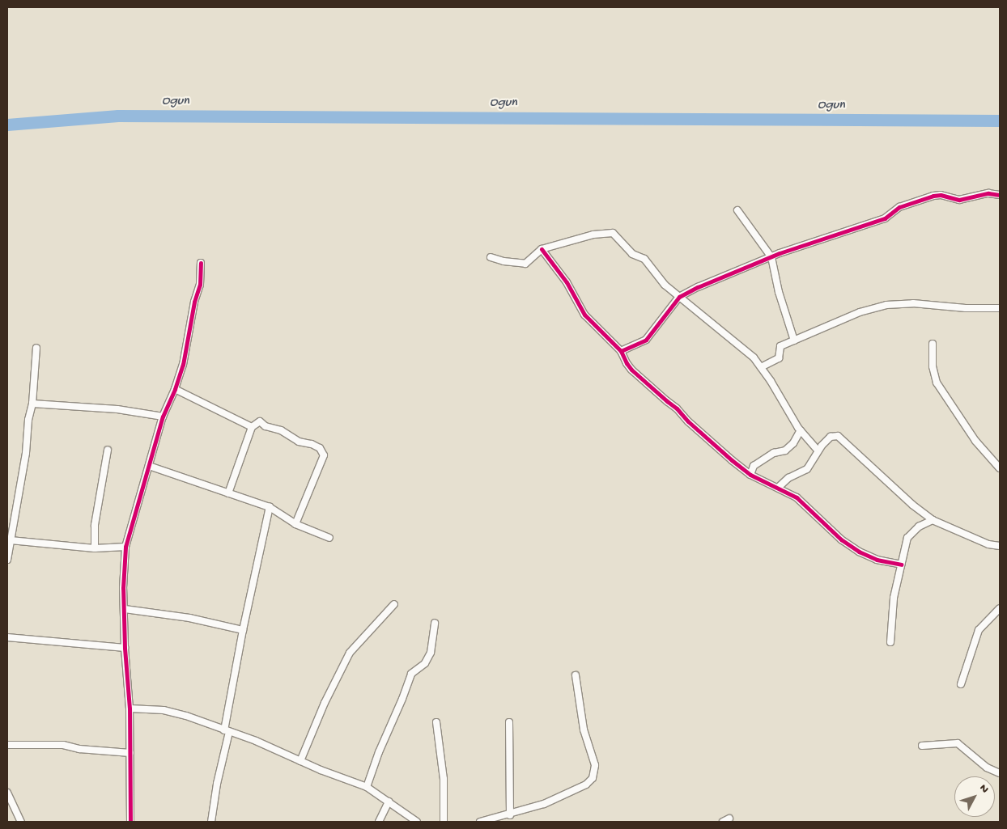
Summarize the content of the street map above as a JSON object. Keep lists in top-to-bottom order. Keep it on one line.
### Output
{"water":["Ogun"],"north":"top right"}
